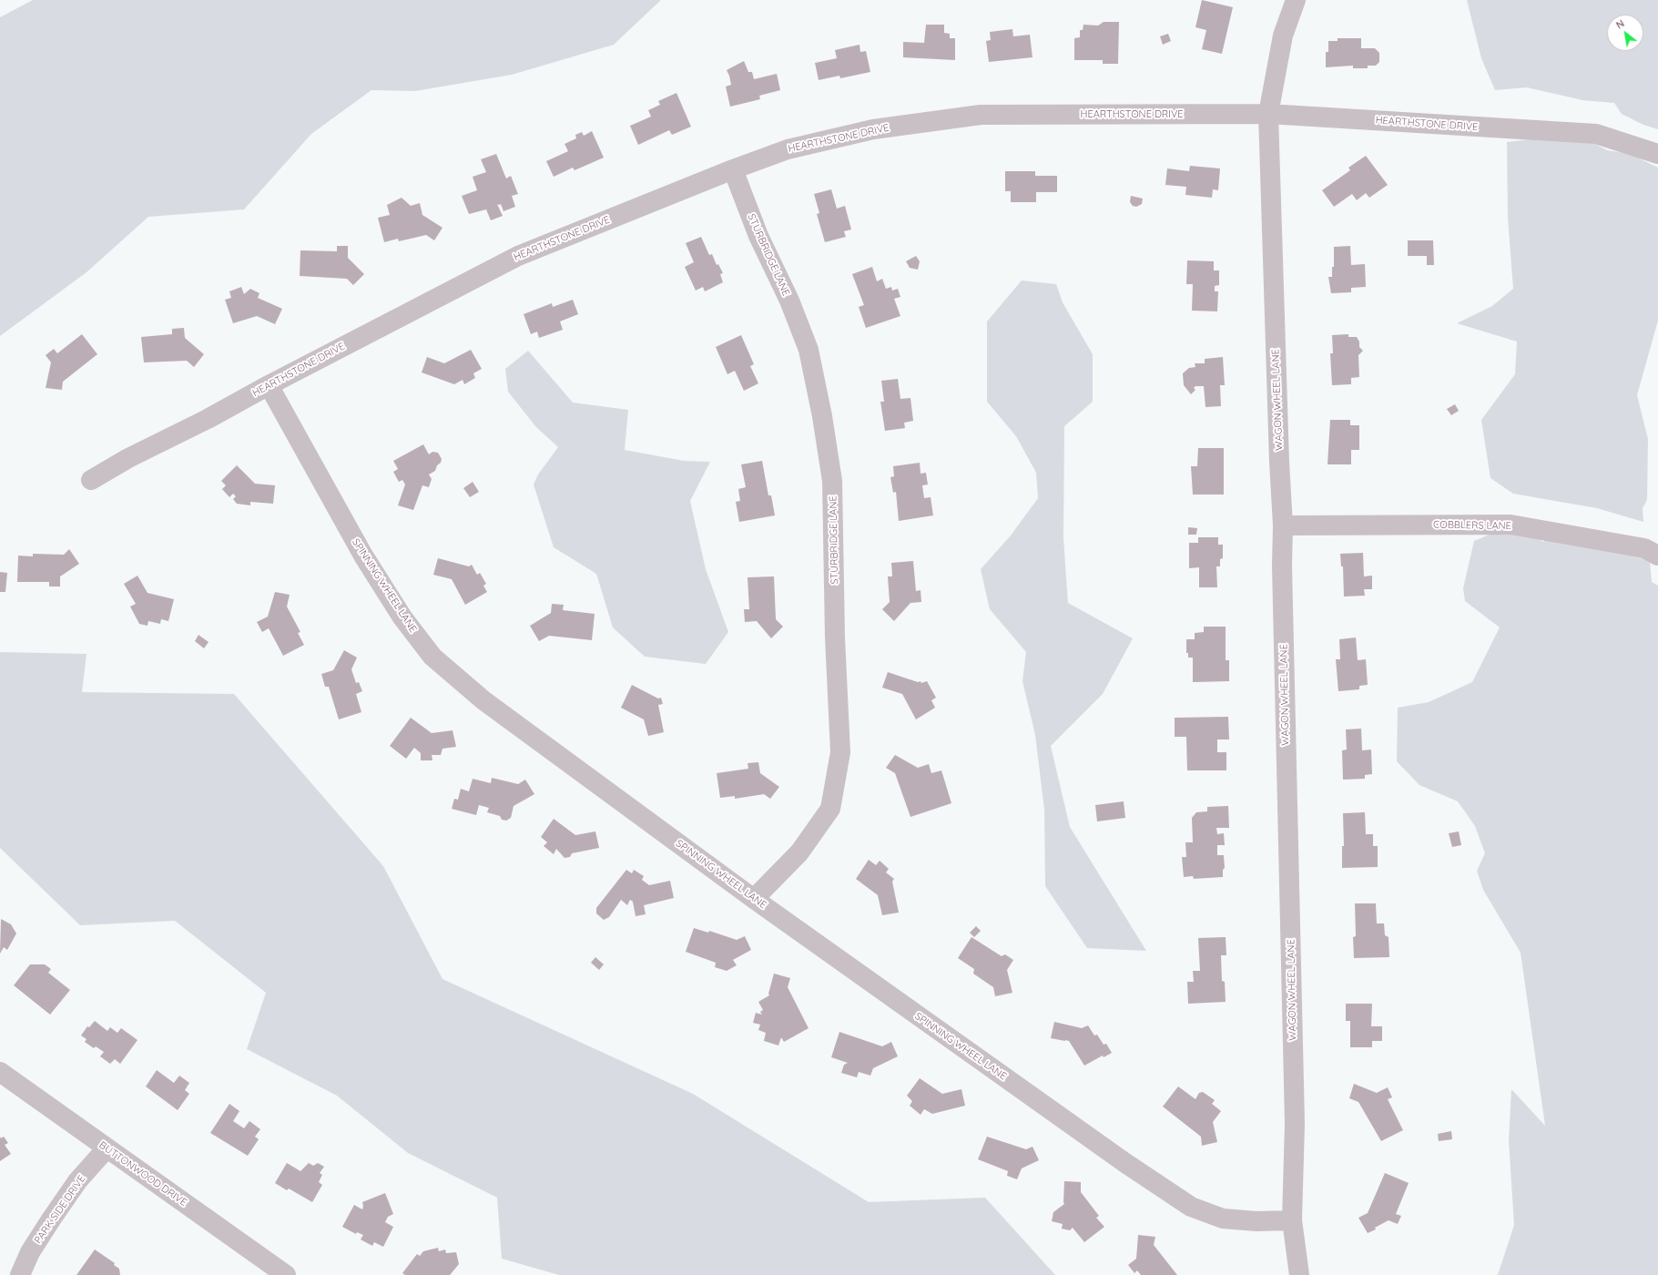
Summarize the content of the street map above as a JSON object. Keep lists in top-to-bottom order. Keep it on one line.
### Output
{"streets":{"street":["HEARTHSTONE DRIVE","STURBRIDGE LANE","WAGON WHEEL LANE","COBBLERS LANE","SPINNING WHEEL LANE","BUTTONWOOD DRIVE","PARK SIDE DRIVE"]},"crossings":[["HEARTHSTONE DRIVE","STURBRIDGE LANE"],["HEARTHSTONE DRIVE","WAGON WHEEL LANE"],["HEARTHSTONE DRIVE","SPINNING WHEEL LANE"],["STURBRIDGE LANE","SPINNING WHEEL LANE"],["WAGON WHEEL LANE","COBBLERS LANE"],["WAGON WHEEL LANE","SPINNING WHEEL LANE"],["BUTTONWOOD DRIVE","PARK SIDE DRIVE"]],"north":"top left"}
